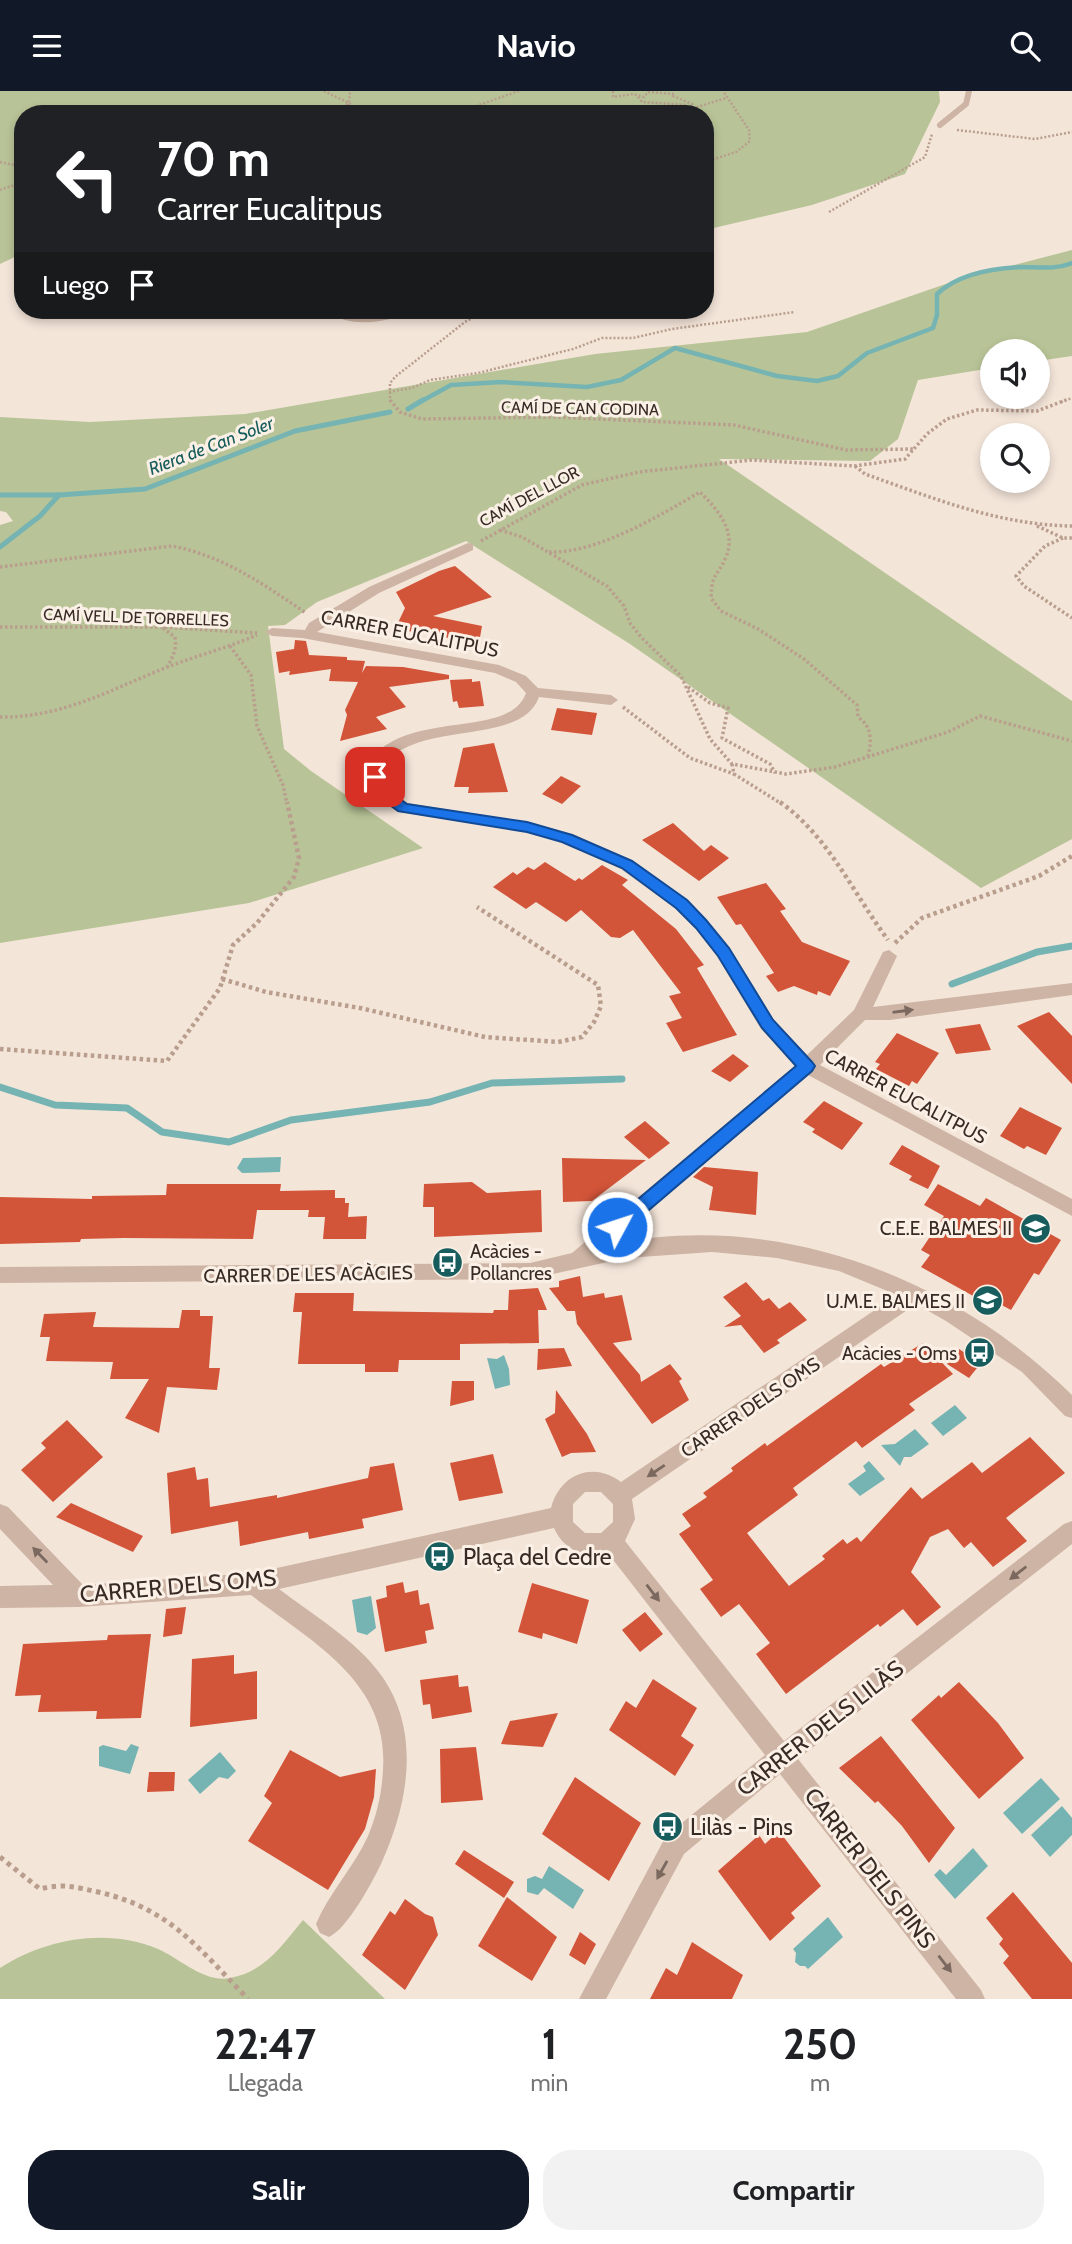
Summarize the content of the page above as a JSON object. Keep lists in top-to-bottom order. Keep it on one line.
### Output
{"streets":{"street":["CAMÍ DEL LLOR","CARRER EUCALITPUS","CARRER DE LES ACÀCIES","CARRER DELS OMS","CARRER DELS LILÀS","CARRER DELS PINS"],"path":["CAMÍ DE CAN CODINA","CAMÍ VELL DE TORRELLES"]},"crossings":[["CAMÍ DEL LLOR","CARRER EUCALITPUS"],["CAMÍ VELL DE TORRELLES","CARRER EUCALITPUS"],["CARRER DE LES ACÀCIES","CARRER DELS OMS"],["CARRER DELS OMS","CARRER DELS PINS"],["CARRER DELS LILÀS","CARRER DELS PINS"]],"one_way":["CARRER DELS OMS","CARRER DELS LILÀS","CARRER DELS PINS"],"water":["Riera de Can Soler"],"places":{"school or university":["C.E.E. BALMES II","U.M.E. BALMES II"],"bus stop":["Acàcies - Pollancres","Acàcies - Oms","Plaça del Cedre","Lilàs - Pins"]},"page":{"header":"Navio","turn":["70 m","Carrer Eucalitpus"],"then":"Luego","eta":["22:47","Llegada","1","min","250","m"],"buttons":["Salir","Compartir"]}}
